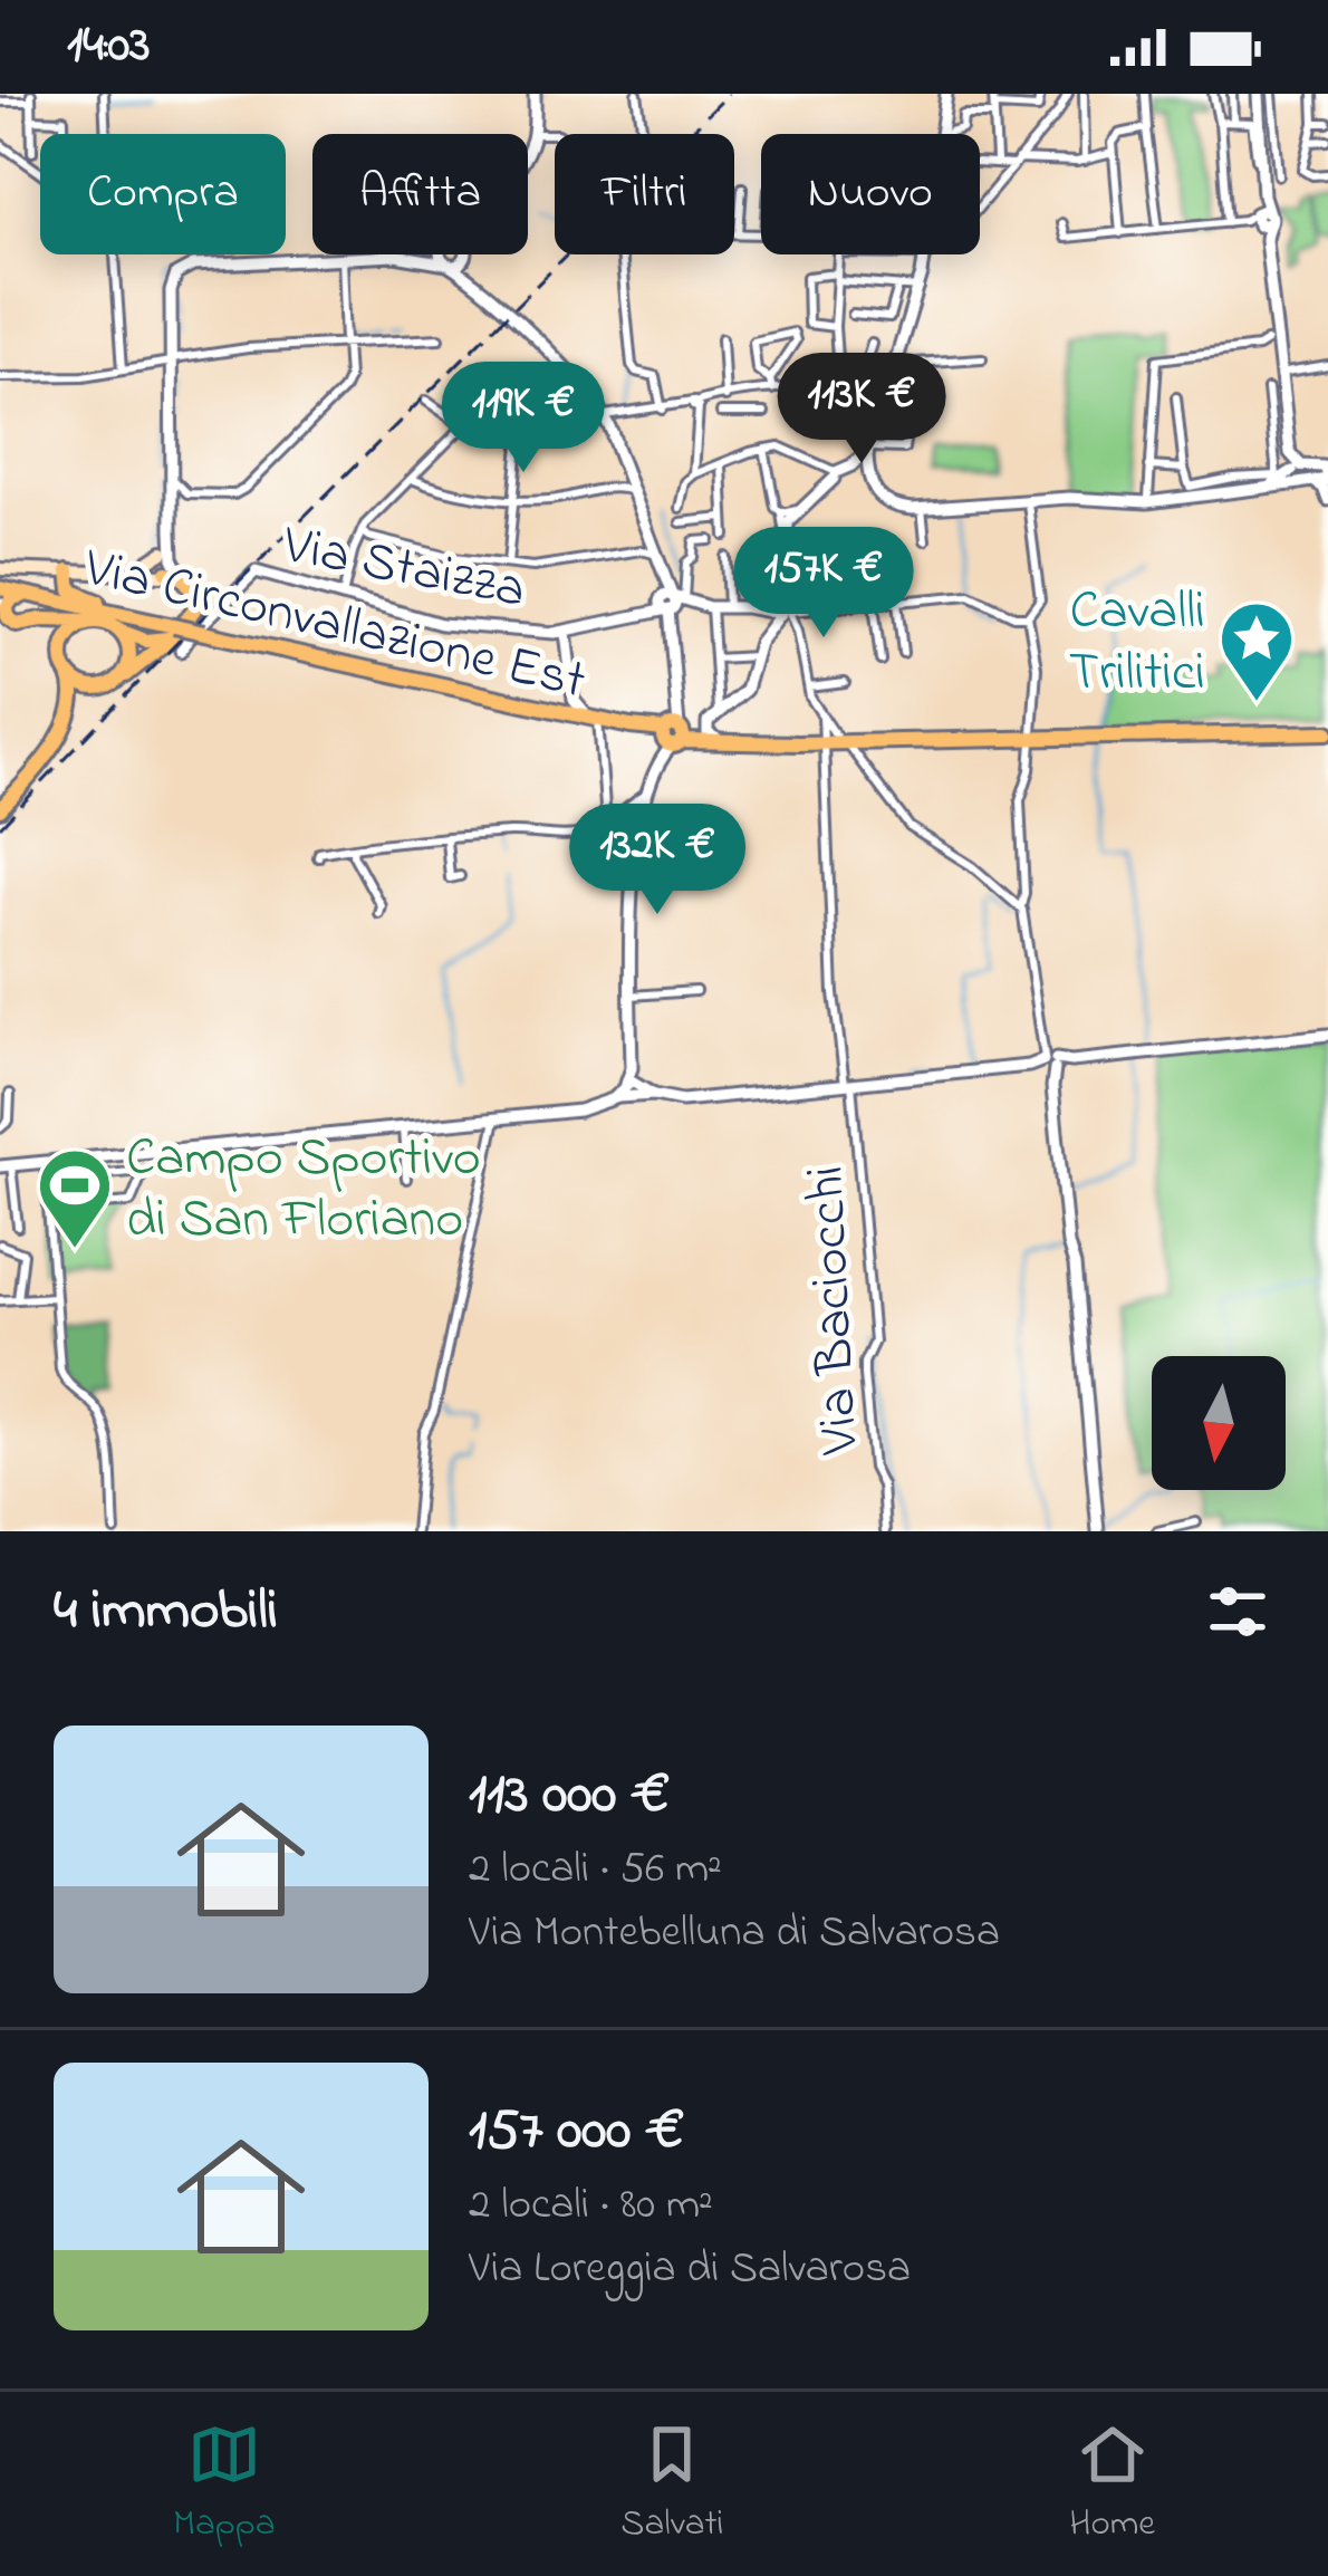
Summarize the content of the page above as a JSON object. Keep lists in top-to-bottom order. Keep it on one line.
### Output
{"streets":{"main road":["Via Circonvallazione Est"],"street":["Via Staizza","Via Baciocchi"]},"crossings":[["Via Staizza","Via Circonvallazione Est"],["Via Circonvallazione Est","Via Baciocchi"]],"places":{"place":["Cavalli Trilitici"],"sports":["Campo Sportivo di San Floriano"]},"north":"bottom","page":{"status":"14:03","chip":["Compra","Affitta","Filtri","Nuovo"],"price":["113K €","119K €","157K €","132K €"],"heading":"4 immobili","list":[{"name":"113 000 €","note":"2 locali · 56 m² · Via Montebelluna di Salvarosa"},{"name":"157 000 €","note":"2 locali · 80 m² · Via Loreggia di Salvarosa"}],"tabs":["Mappa","Salvati","Home"]}}
